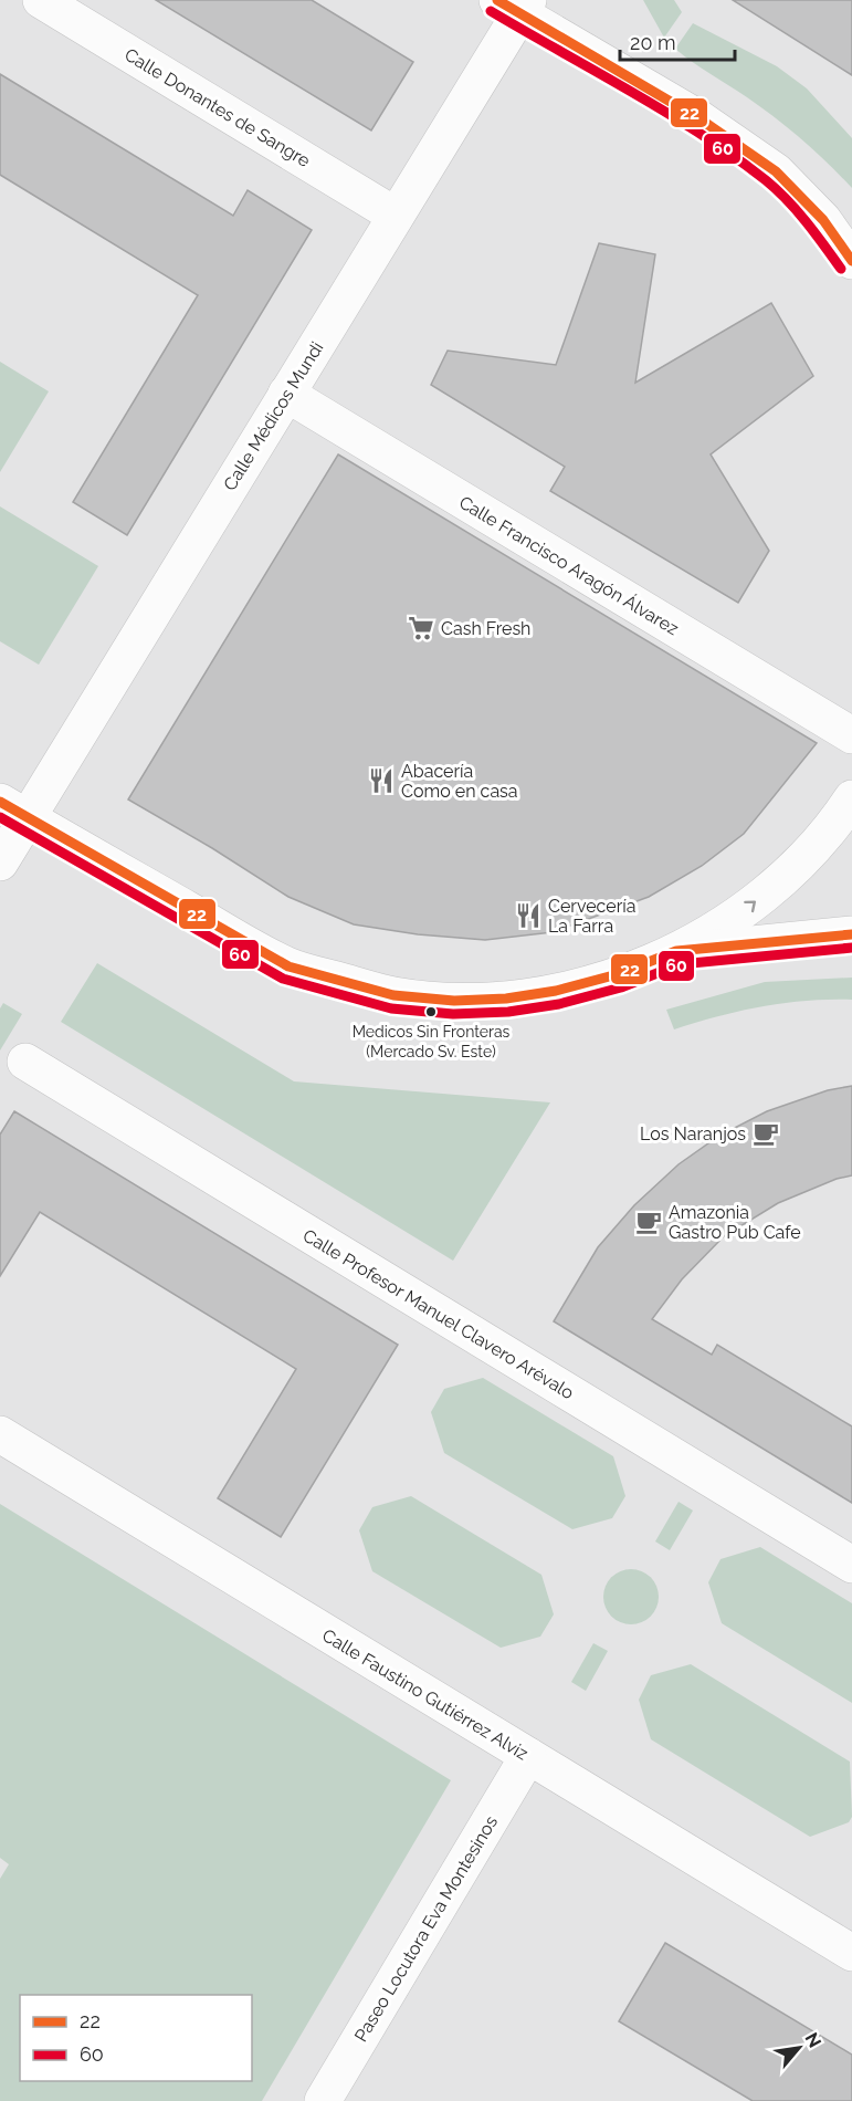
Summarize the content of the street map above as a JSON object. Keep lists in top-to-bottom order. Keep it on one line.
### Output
{"streets":{"street":["Calle Donantes de Sangre","Calle Médicos Mundi","Calle Francisco Aragón Álvarez","Calle Profesor Manuel Clavero Arévalo","Calle Faustino Gutiérrez Alviz","Paseo Locutora Eva Montesinos"]},"crossings":[["Calle Donantes de Sangre","Calle Médicos Mundi"],["Calle Médicos Mundi","Calle Francisco Aragón Álvarez"],["Calle Faustino Gutiérrez Alviz","Paseo Locutora Eva Montesinos"]],"places":{"supermarket":["Cash Fresh"],"restaurant":["Abacería Como en casa","Cervecería La Farra"],"other":["Medicos Sin Fronteras (Mercado Sv. Este)"],"cafe":["Los Naranjos","Amazonia Gastro Pub Cafe"]},"lines":["transit line 22","transit line 60"],"legend":["22","60"],"scale_bar":"20 m","north":"top right"}
